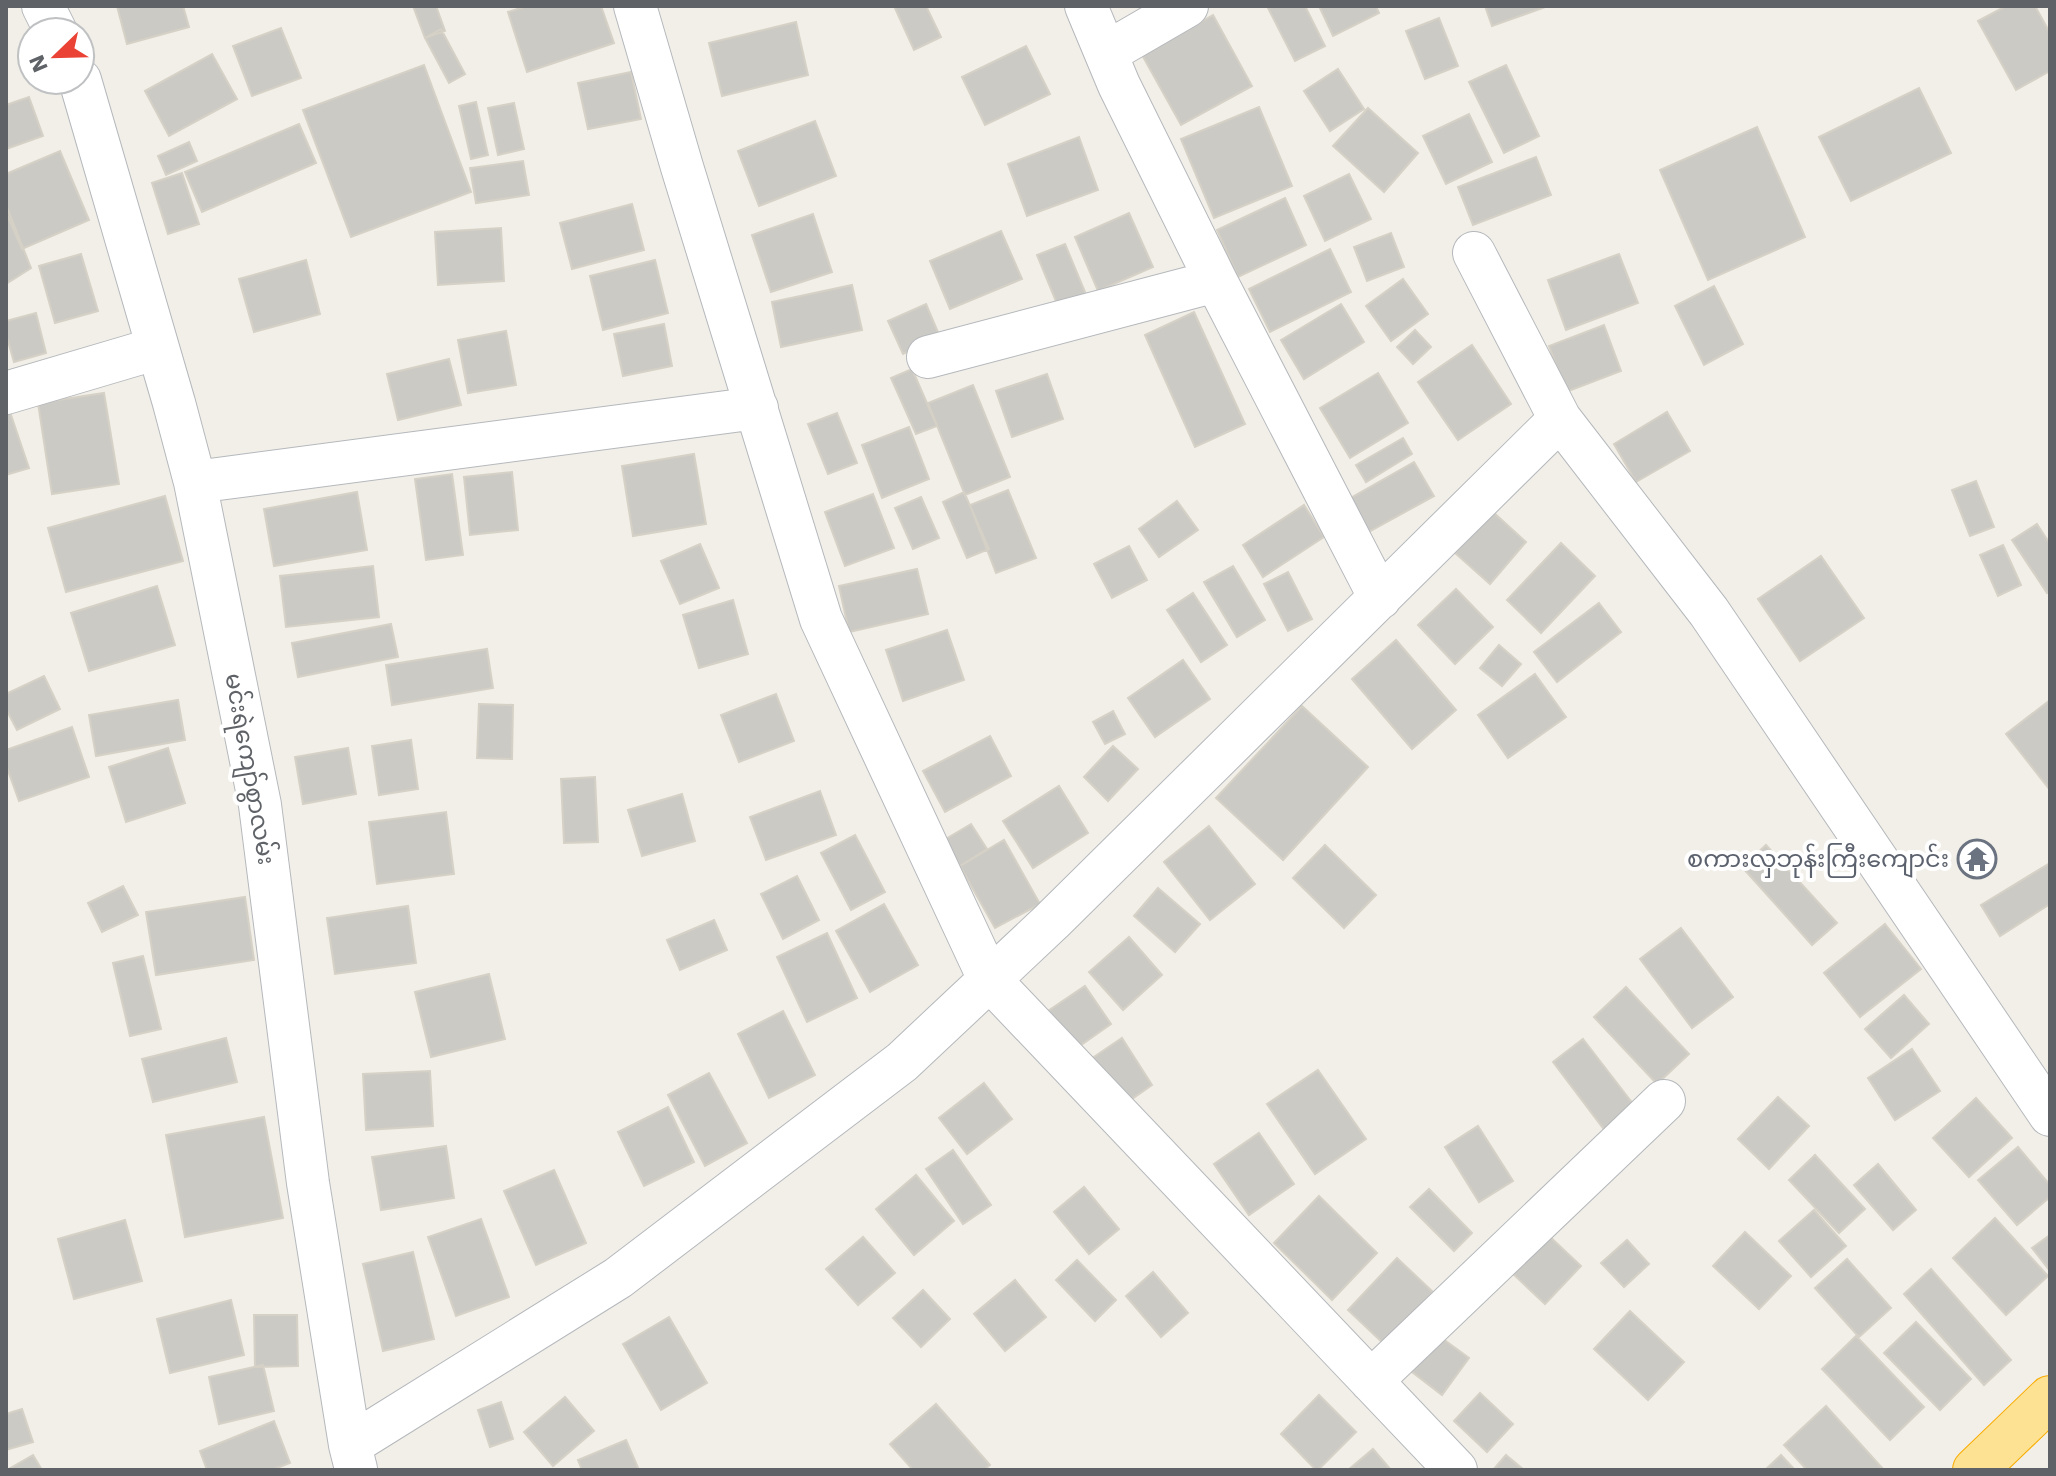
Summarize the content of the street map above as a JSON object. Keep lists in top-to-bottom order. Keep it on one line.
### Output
{"streets":{"street":["မင်းရဲကျော်စွာလမ်း"]},"places":{"temple":["စကားလှဘုန်းကြီးကျောင်း"]},"north":"bottom left"}
